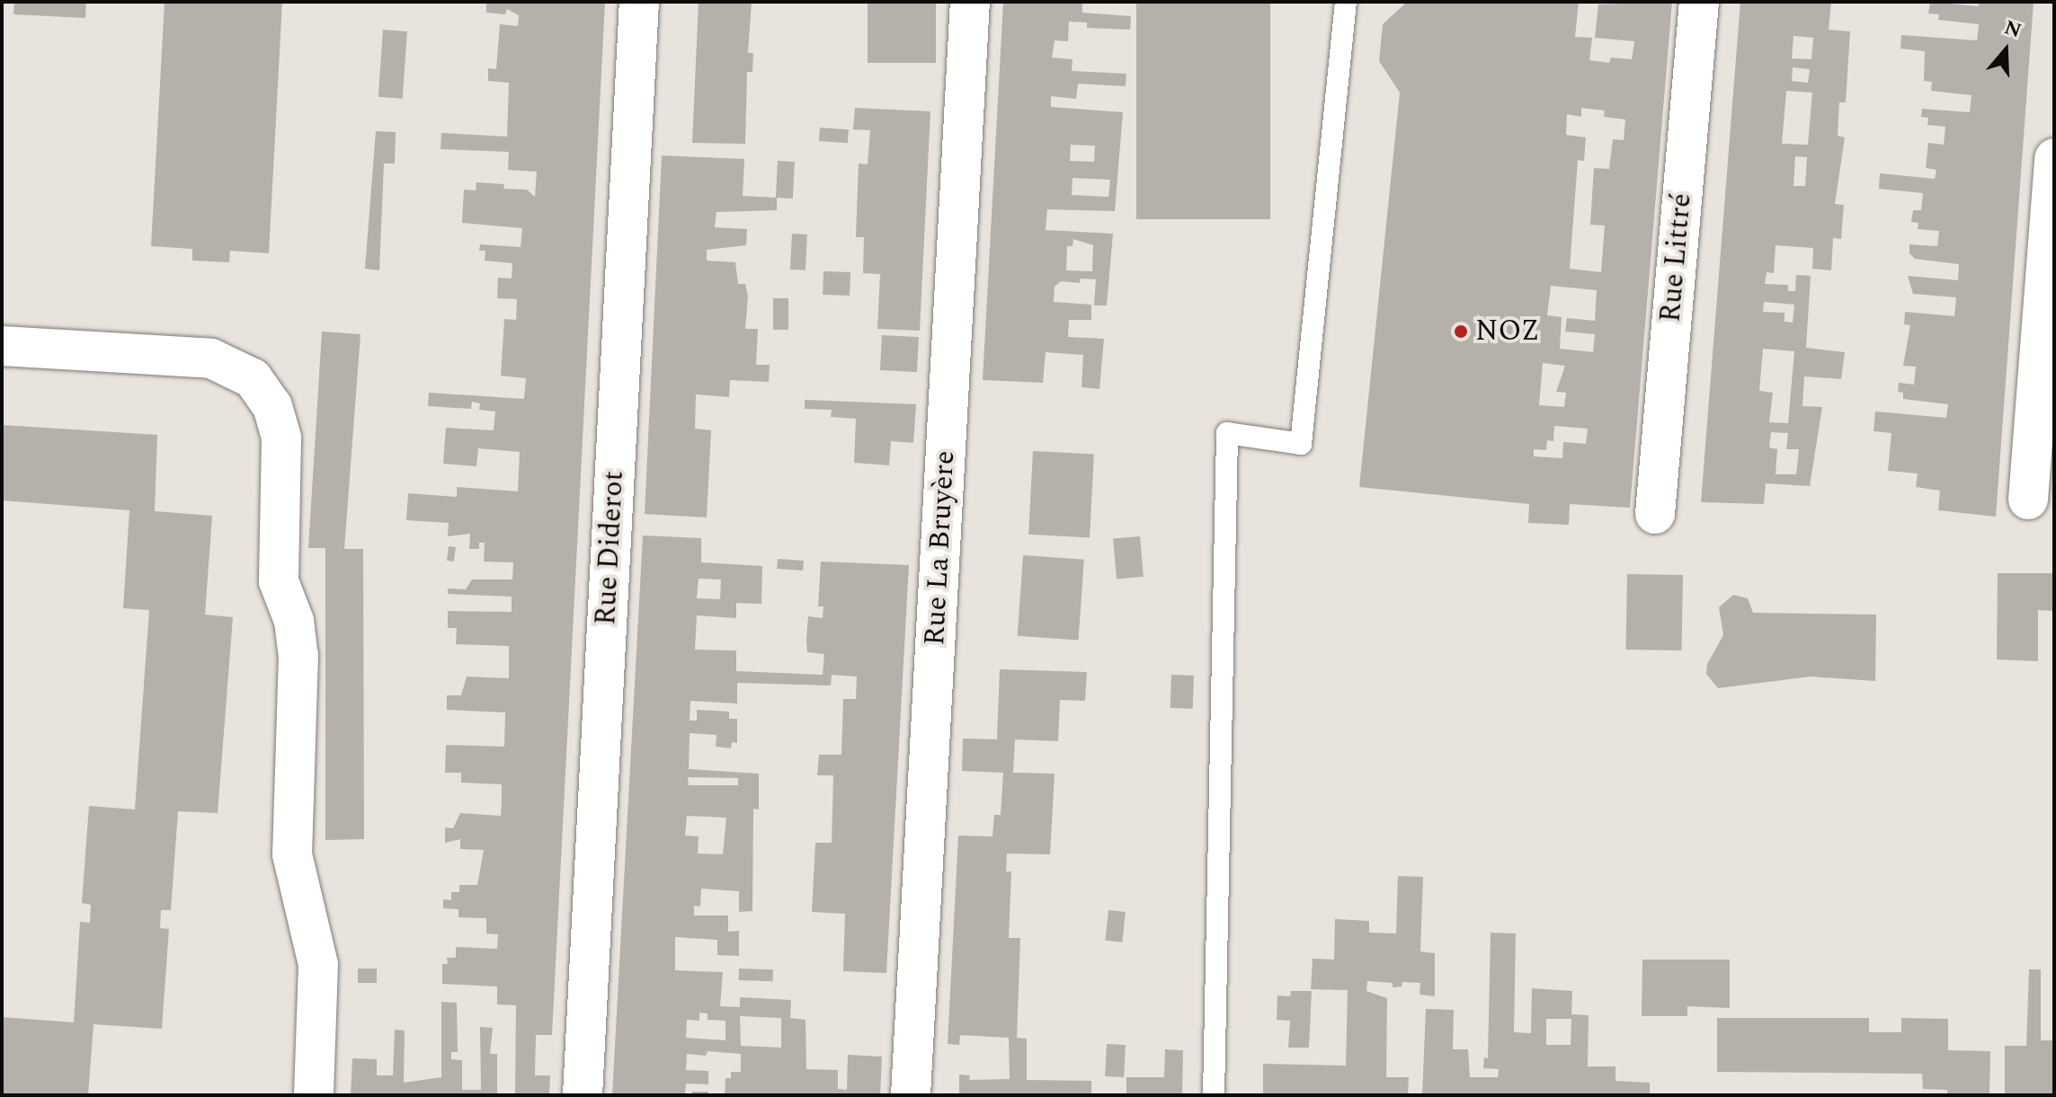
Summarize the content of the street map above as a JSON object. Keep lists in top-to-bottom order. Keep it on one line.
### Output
{"streets":{"street":["Rue Littré","Rue Diderot","Rue La Bruyère"]},"places":["NOZ"],"north":"top"}
